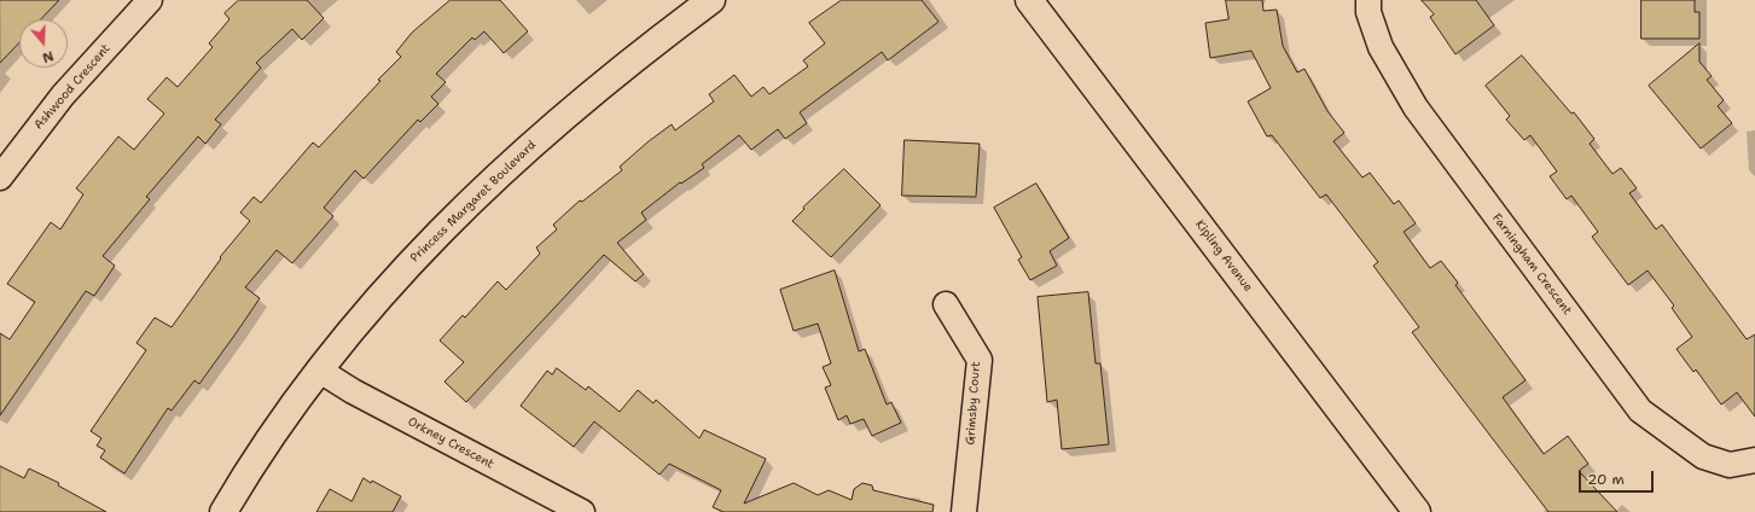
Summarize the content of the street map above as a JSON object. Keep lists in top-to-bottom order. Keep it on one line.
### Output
{"streets":{"street":["Ashwood Crescent","Princess Margaret Boulevard","Kipling Avenue","Farningham Crescent","Grimsby Court","Orkney Crescent"]},"crossings":[["Princess Margaret Boulevard","Orkney Crescent"]],"scale_bar":"20 m","north":"bottom"}
